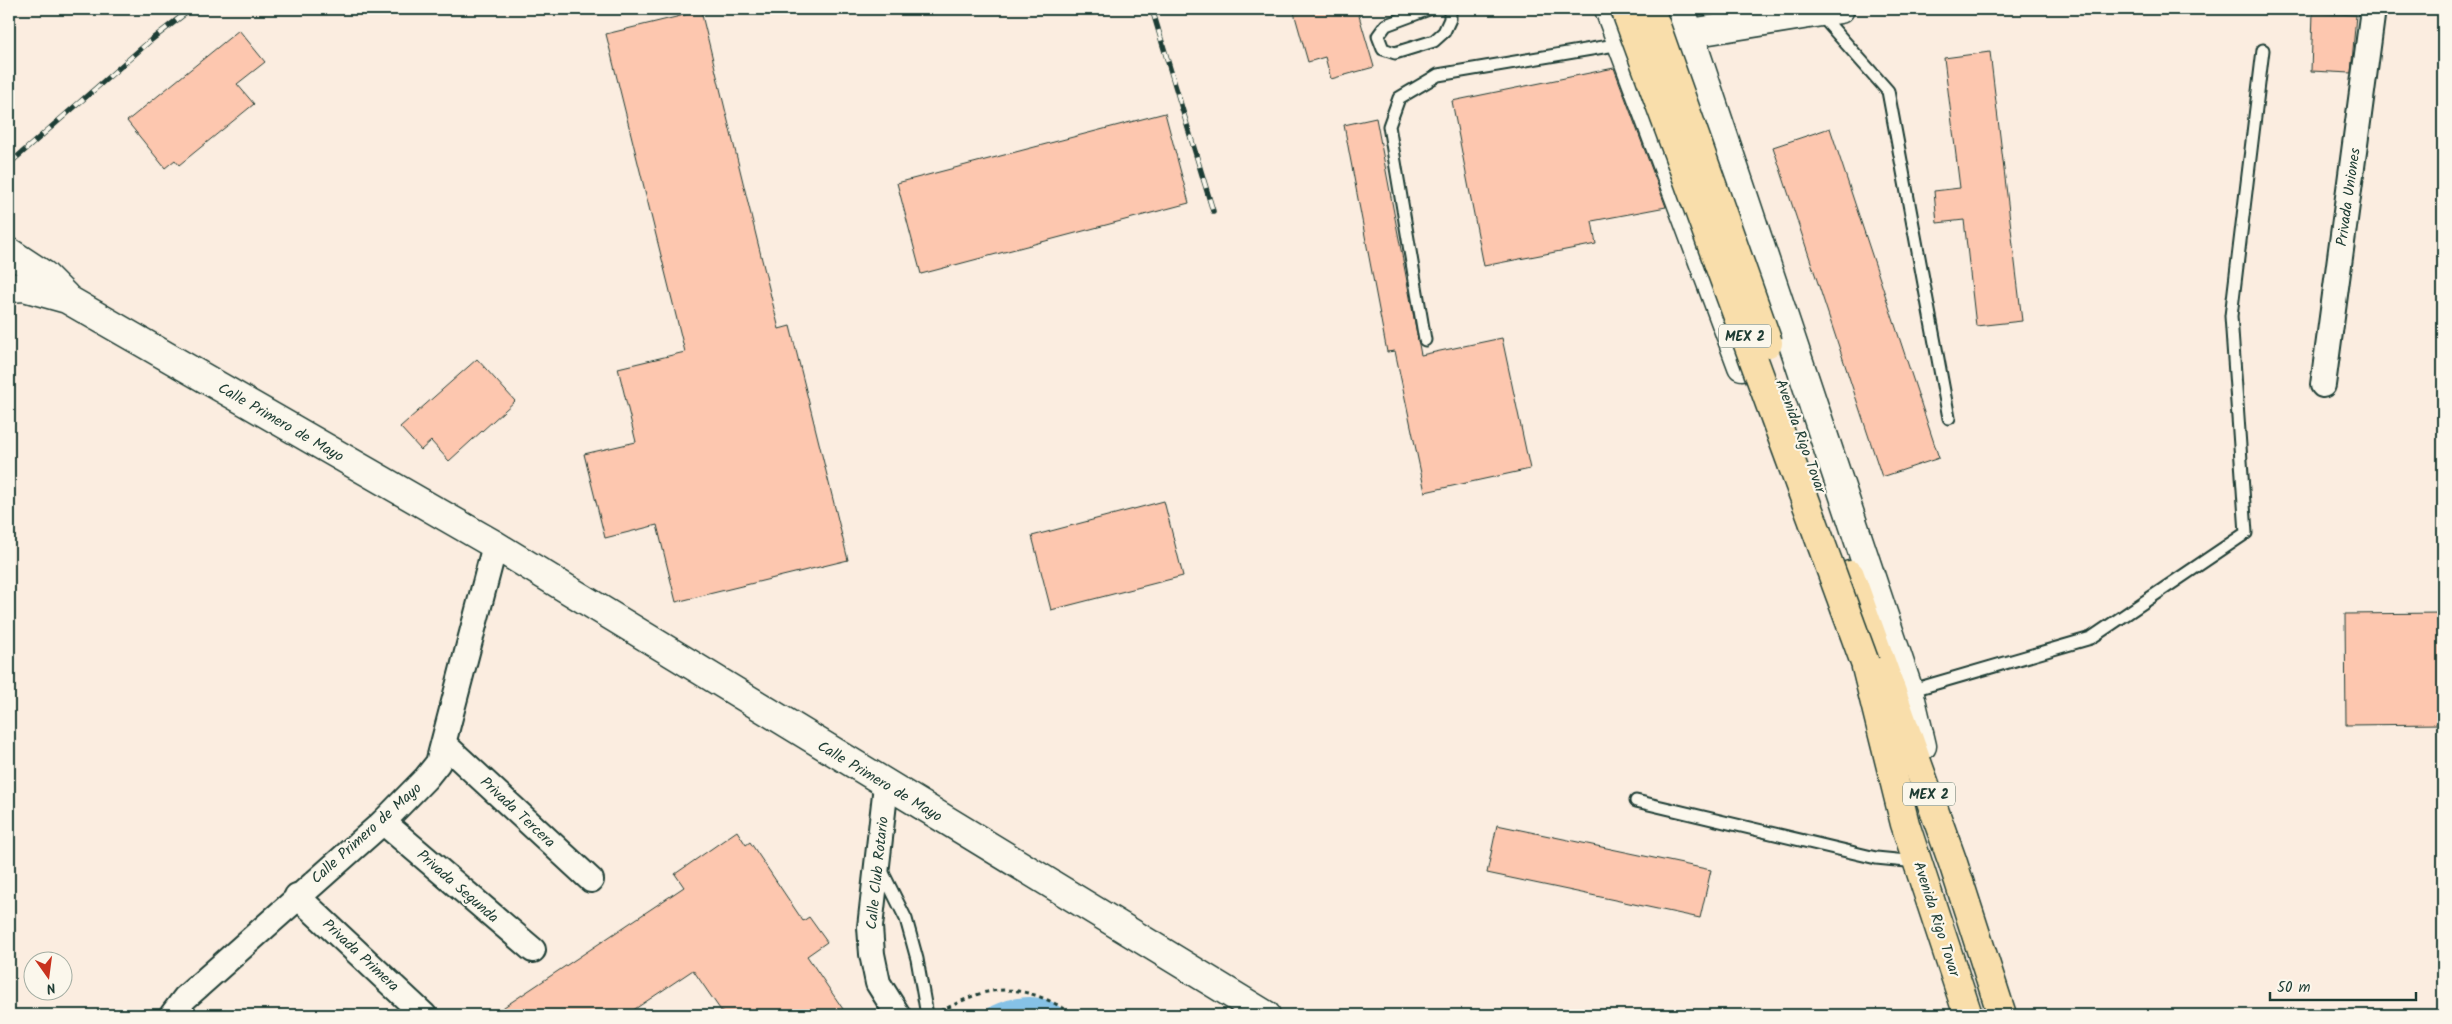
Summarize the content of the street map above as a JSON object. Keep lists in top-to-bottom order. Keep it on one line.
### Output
{"streets":{"highway":["MEX 2","Avenida Rigo Tovar"],"street":["Privada Uniones","Calle Primero de Mayo","Privada Tercera","Calle Club Rotario","Privada Segunda","Privada Primera"]},"crossings":[["Calle Primero de Mayo","Privada Tercera"],["Calle Primero de Mayo","Calle Club Rotario"],["Calle Primero de Mayo","Privada Segunda"],["Calle Primero de Mayo","Privada Primera"]],"scale_bar":"50 m","north":"bottom"}
